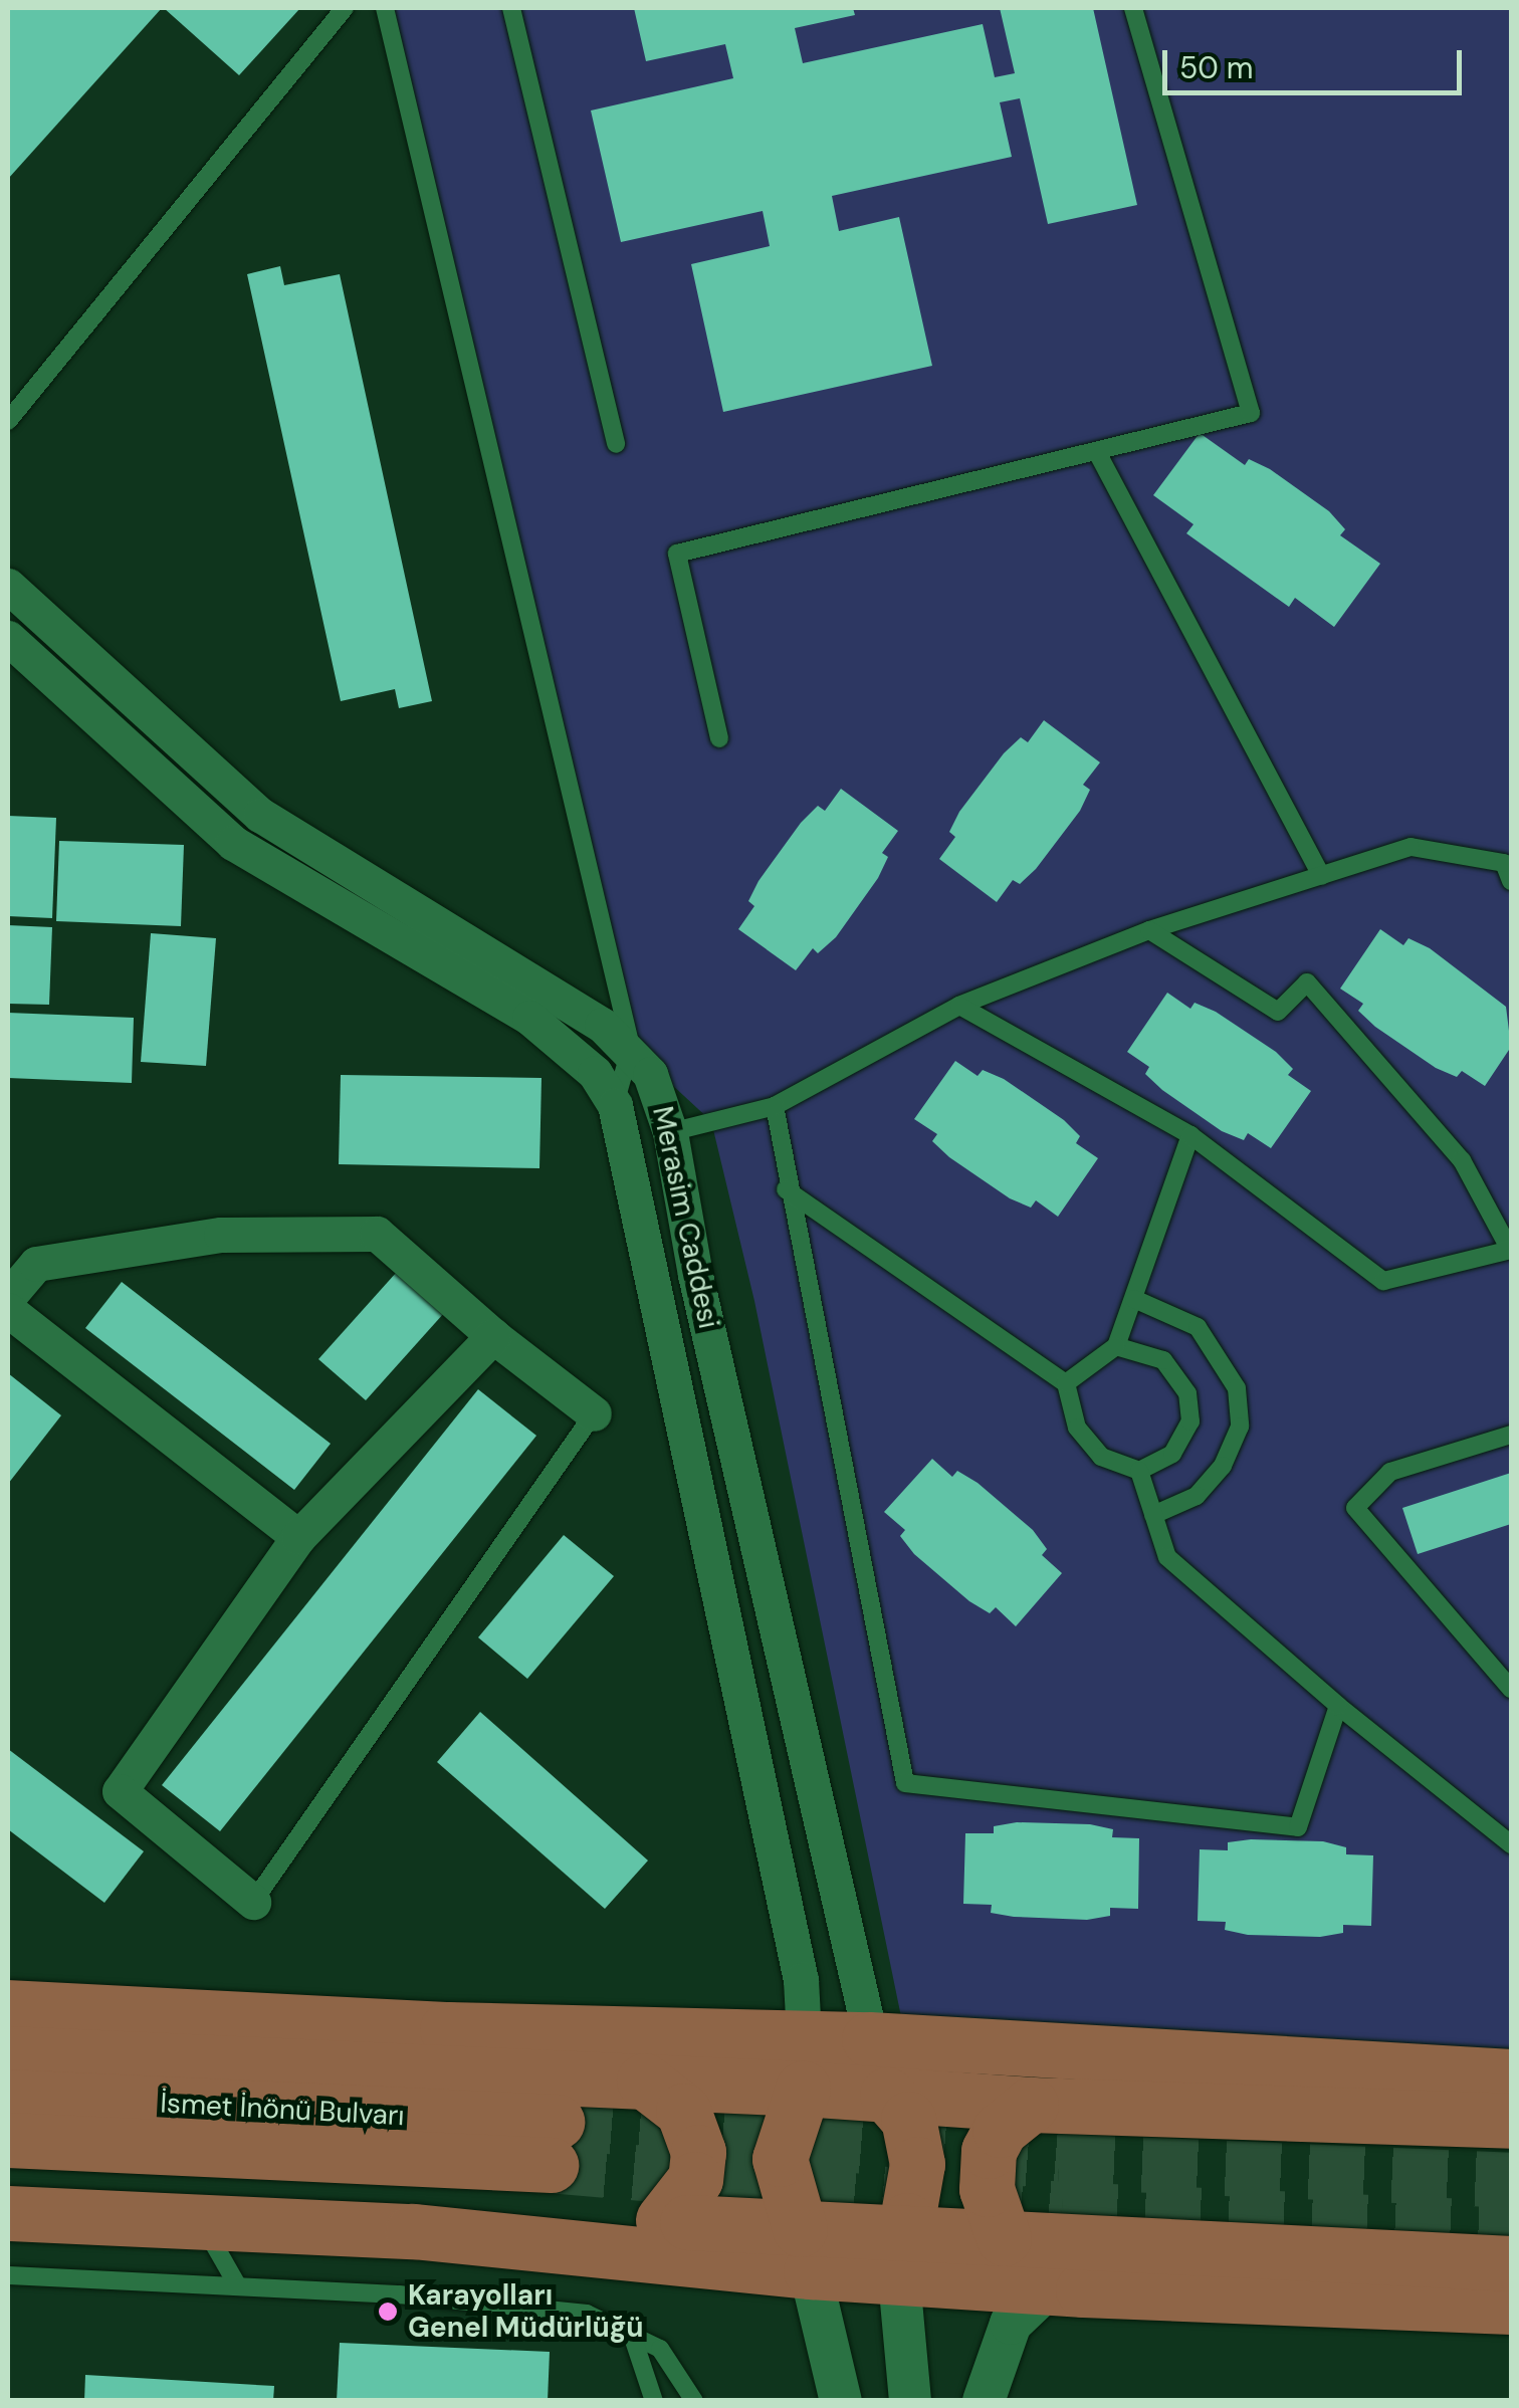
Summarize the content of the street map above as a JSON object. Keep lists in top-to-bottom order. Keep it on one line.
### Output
{"streets":{"main road":["İsmet İnönü Bulvarı"],"street":["Merasim Caddesi"]},"places":["Karayolları Genel Müdürlüğü"],"scale_bar":"50 m"}
